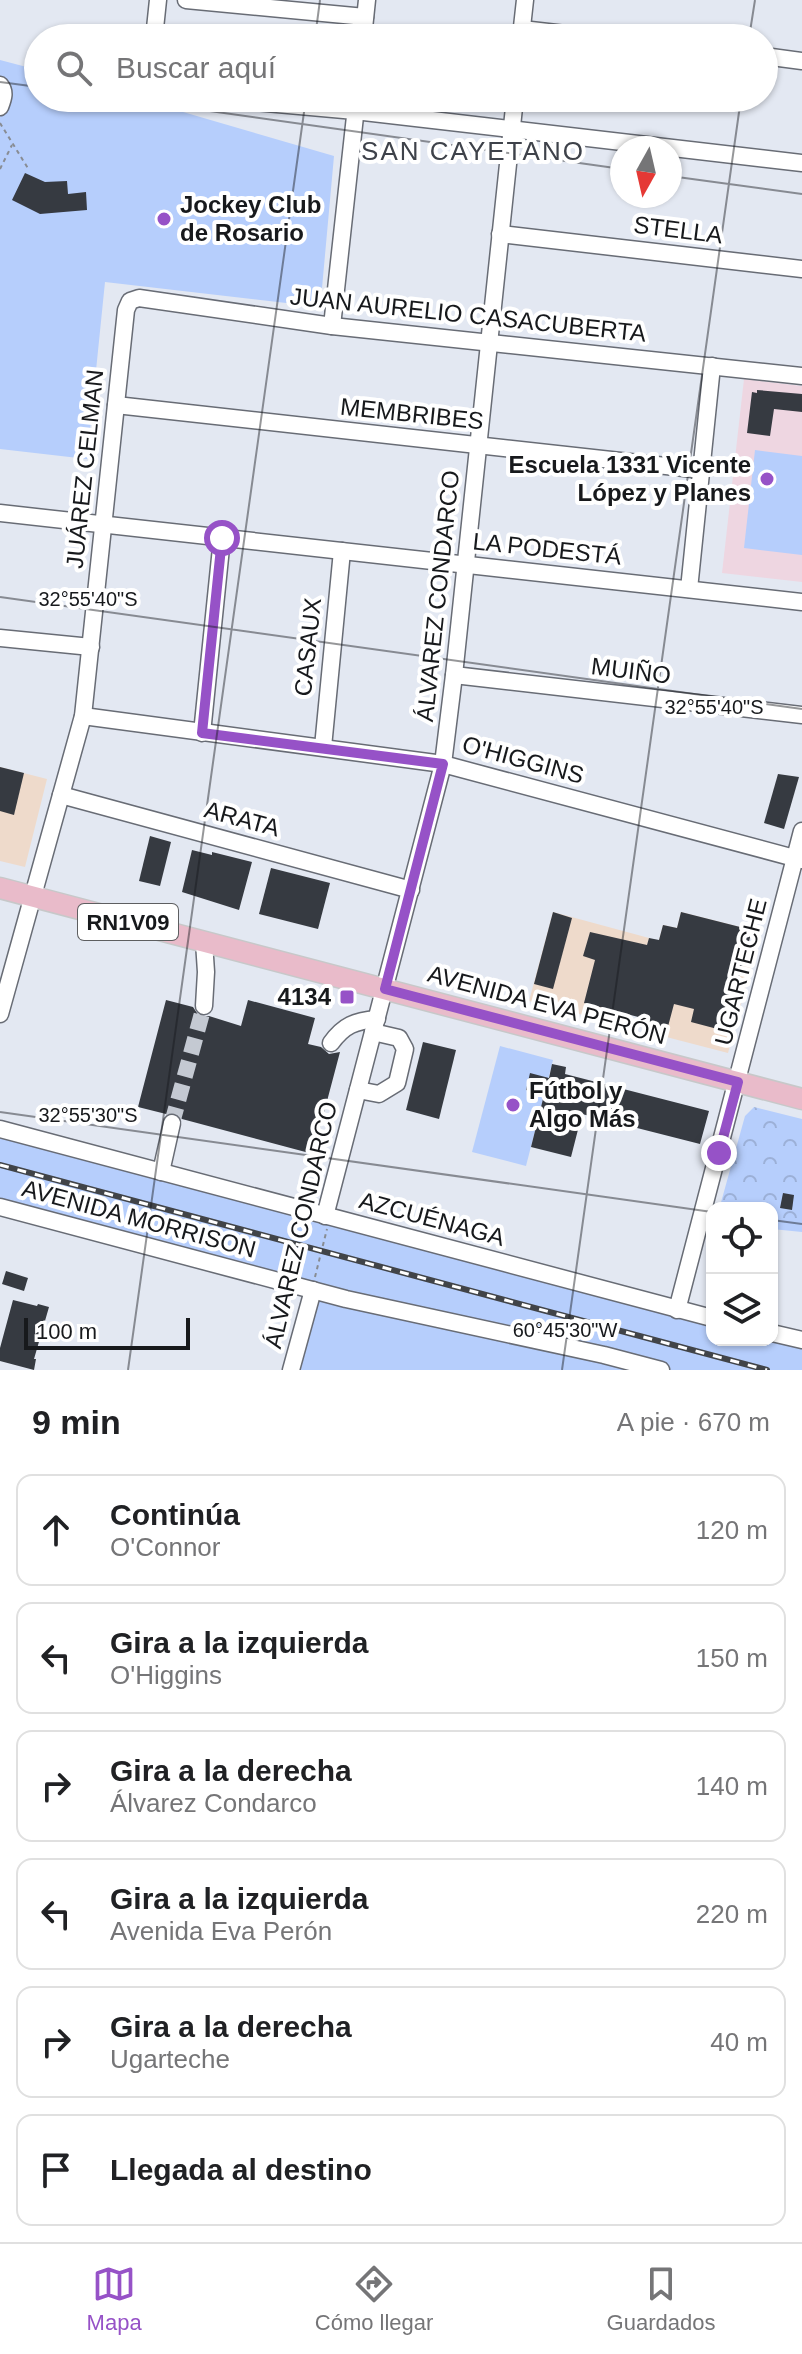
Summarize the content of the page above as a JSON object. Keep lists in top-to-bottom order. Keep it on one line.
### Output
{"streets":{"main road":["RN1V09","AVENIDA EVA PERÓN"],"street":["STELLA","JUAN AURELIO CASACUBERTA","MEMBRIBES","JUÁREZ CELMAN","LA PODESTÁ","ÁLVAREZ CONDARCO","CASAUX","MUIÑO","O'HIGGINS","ARATA","UGARTECHE","AVENIDA MORRISON","AZCUÉNAGA"]},"crossings":[["STELLA","ÁLVAREZ CONDARCO"],["JUAN AURELIO CASACUBERTA","JUÁREZ CELMAN"],["JUAN AURELIO CASACUBERTA","ÁLVAREZ CONDARCO"],["MEMBRIBES","JUÁREZ CELMAN"],["MEMBRIBES","ÁLVAREZ CONDARCO"],["JUÁREZ CELMAN","LA PODESTÁ"],["JUÁREZ CELMAN","O'HIGGINS"],["JUÁREZ CELMAN","ARATA"],["JUÁREZ CELMAN","AVENIDA EVA PERÓN"],["LA PODESTÁ","ÁLVAREZ CONDARCO"],["LA PODESTÁ","CASAUX"],["ÁLVAREZ CONDARCO","MUIÑO"],["ÁLVAREZ CONDARCO","O'HIGGINS"],["ÁLVAREZ CONDARCO","ARATA"],["ÁLVAREZ CONDARCO","AVENIDA EVA PERÓN"],["ÁLVAREZ CONDARCO","AVENIDA MORRISON"],["ÁLVAREZ CONDARCO","AZCUÉNAGA"],["CASAUX","O'HIGGINS"],["O'HIGGINS","UGARTECHE"],["UGARTECHE","AVENIDA EVA PERÓN"],["UGARTECHE","AZCUÉNAGA"]],"districts":["SAN CAYETANO"],"places":{"other":["Jockey Club de Rosario","Escuela 1331 Vicente López y Planes","Fútbol y Algo Más"],"transit":["4134"]},"scale_bar":"100 m","north":"bottom","page":{"search":"Buscar aquí","scale":"100 m","heading":["9 min","A pie · 670 m"],"list":[["Continúa","O'Connor","120 m"],["Gira a la izquierda","O'Higgins","150 m"],["Gira a la derecha","Álvarez Condarco","140 m"],["Gira a la izquierda","Avenida Eva Perón","220 m"],["Gira a la derecha","Ugarteche","40 m"],"Llegada al destino"],"nav":["Mapa","Cómo llegar","Guardados"]},"coordinates":["32°55'40\"S","32°55'30\"S","60°45'30\"W"]}
